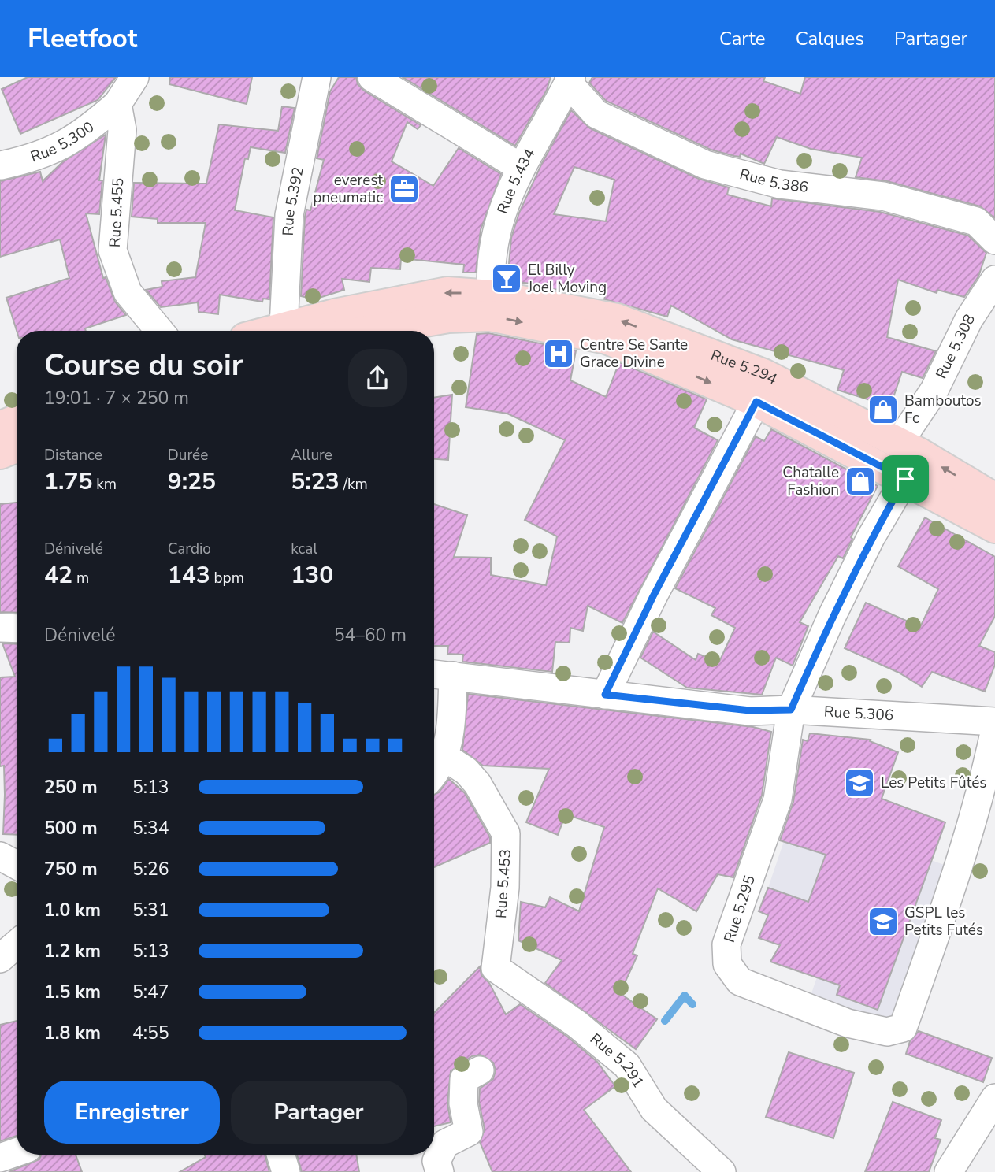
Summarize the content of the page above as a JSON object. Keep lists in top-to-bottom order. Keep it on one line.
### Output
{"streets":{"main road":["Rue 5.294"],"street":["Rue 5.300","Rue 5.386","Rue 5.434","Rue 5.392","Rue 5.455","Rue 5.308","Rue 5.306","Rue 5.453","Rue 5.295","Rue 5.291"]},"crossings":[["Rue 5.300","Rue 5.455"],["Rue 5.386","Rue 5.434"],["Rue 5.434","Rue 5.294"],["Rue 5.392","Rue 5.294"],["Rue 5.308","Rue 5.294"],["Rue 5.294","Rue 5.295"],["Rue 5.306","Rue 5.295"],["Rue 5.453","Rue 5.291"]],"places":{"office":["everest pneumatic"],"bar":["El Billy Joel Moving"],"hospital":["Centre Se Sante Grace Divine"],"shop":["Bamboutos Fc","Chatalle Fashion"],"school or university":["Les Petits Fûtés","GSPL les Petits Futés"]},"page":{"header":"Fleetfoot","nav":["Carte","Calques","Partager"],"heading":["Course du soir","19:01 · 7 × 250 m"],"stats":[["Distance","1.75 km"],["Durée","9:25"],["Allure","5:23 /km"],["Dénivelé","42 m"],["Cardio","143 bpm"],["kcal","130"]],"chart":["Dénivelé","54–60 m"],"list":[{"name":"250 m","note":"5:13"},{"name":"500 m","note":"5:34"},{"name":"750 m","note":"5:26"},{"name":"1.0 km","note":"5:31"},{"name":"1.2 km","note":"5:13"},{"name":"1.5 km","note":"5:47"},{"name":"1.8 km","note":"4:55"}],"buttons":["Enregistrer","Partager"]}}
